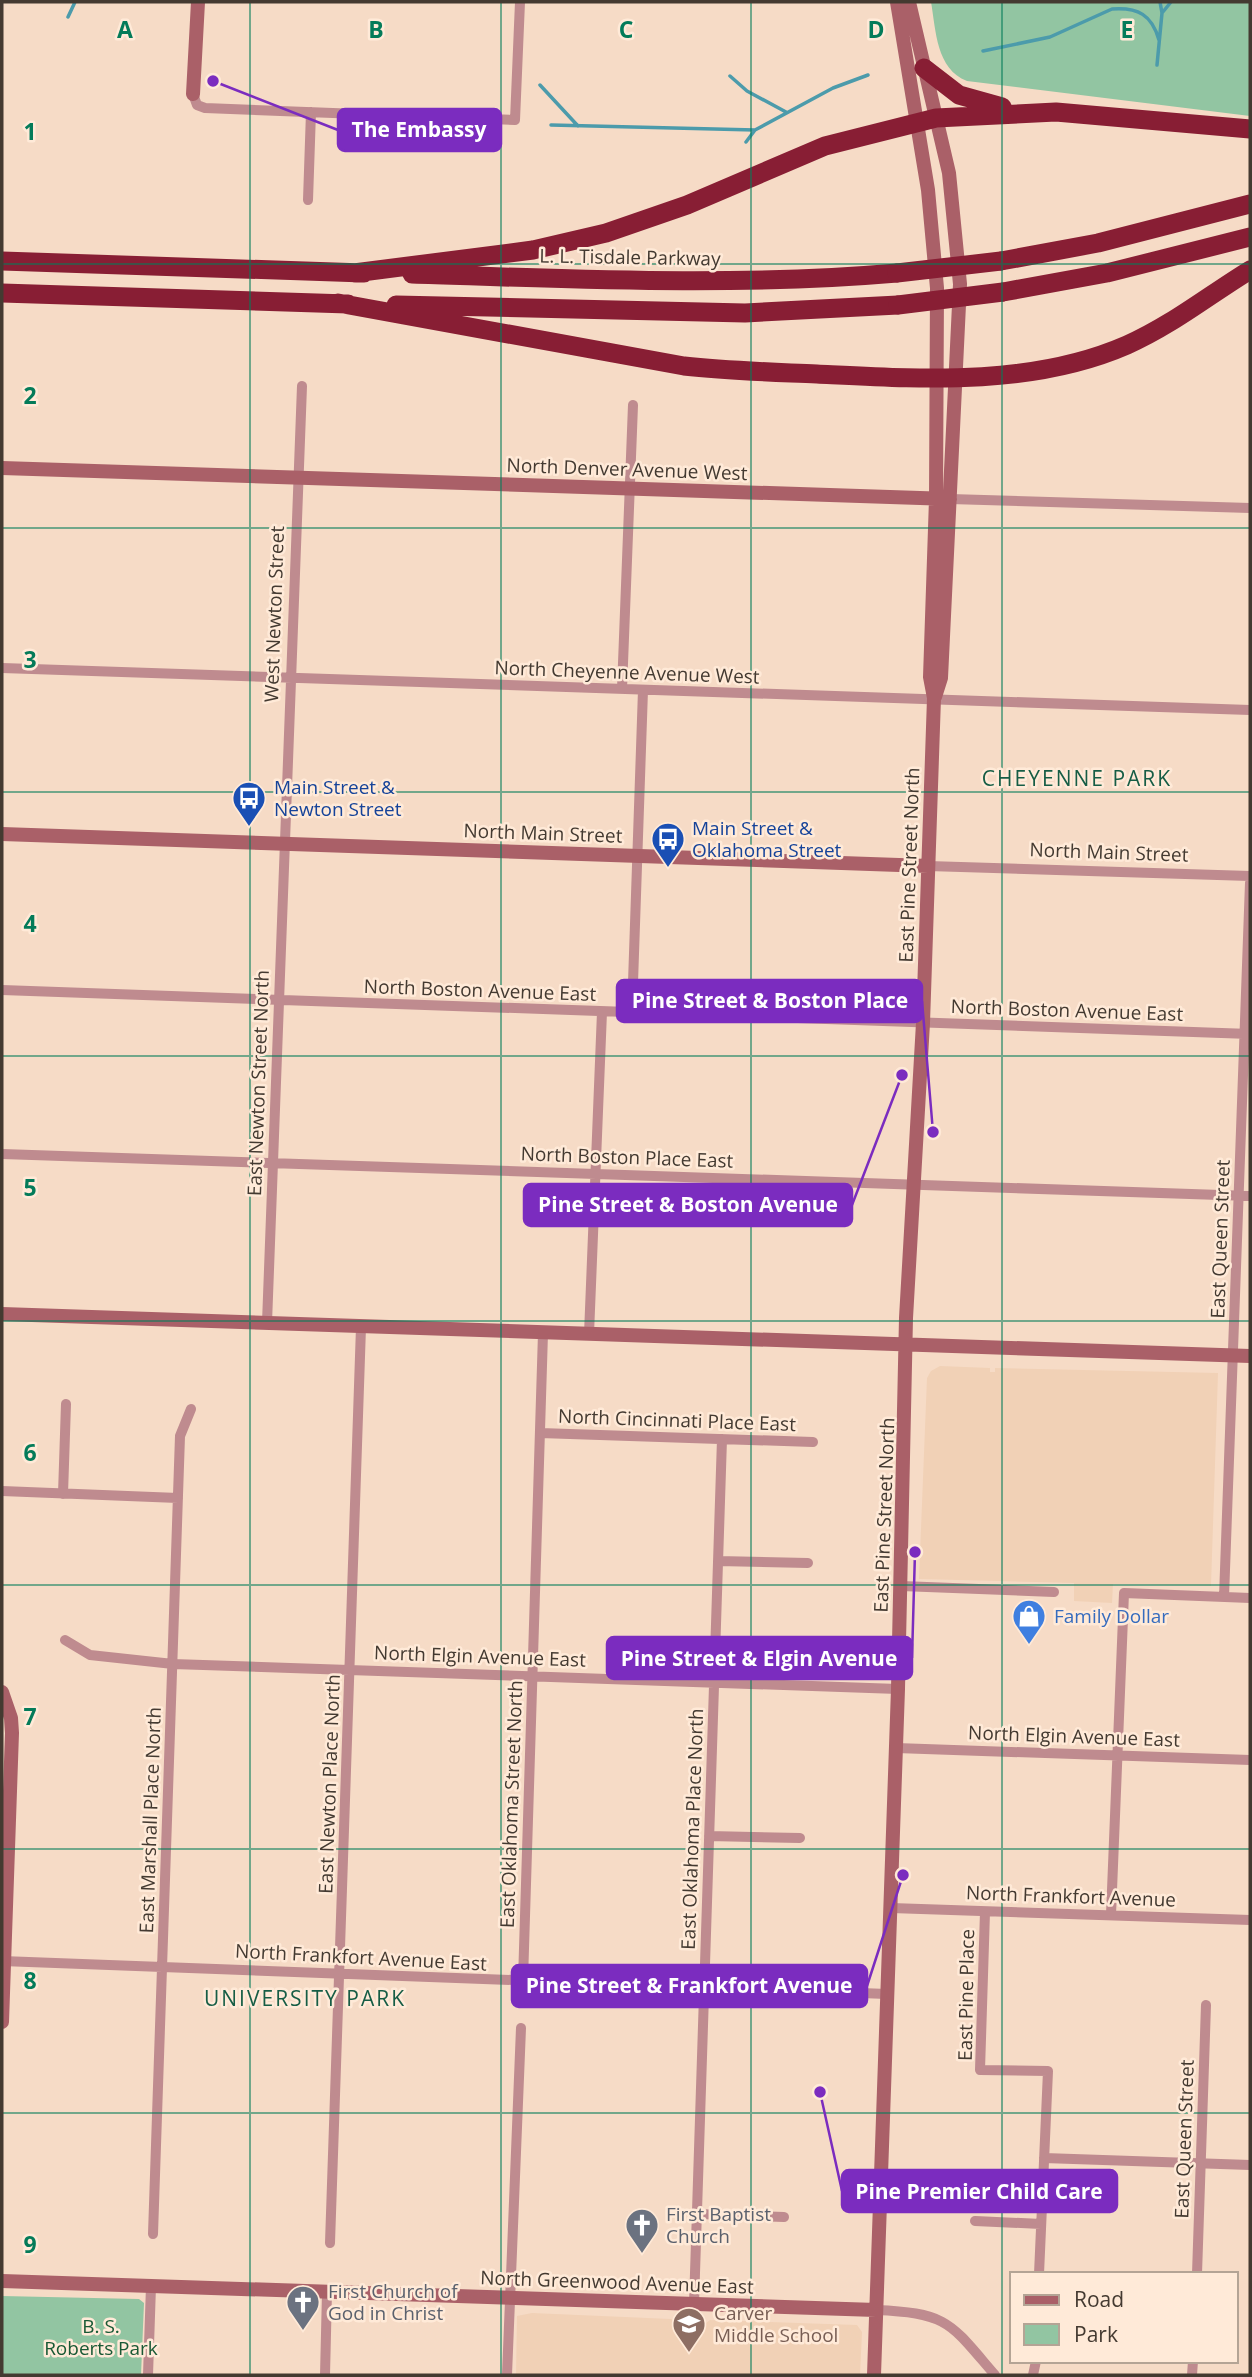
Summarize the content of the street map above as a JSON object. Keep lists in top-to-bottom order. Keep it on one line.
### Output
{"streets":{"highway":["L. L. Tisdale Parkway"],"street":["North Denver Avenue West","West Newton Street","North Cheyenne Avenue West","North Main Street","East Pine Street North","North Boston Avenue East","East Newton Street North","North Boston Place East","East Queen Street","North Cincinnati Place East","North Elgin Avenue East","East Newton Place North","East Oklahoma Street North","East Marshall Place North","East Oklahoma Place North","North Frankfort Avenue","North Frankfort Avenue East","East Pine Place","North Greenwood Avenue East"]},"crossings":[["North Denver Avenue West","West Newton Street"],["North Denver Avenue West","East Pine Street North"],["West Newton Street","North Cheyenne Avenue West"],["West Newton Street","North Main Street"],["West Newton Street","East Newton Street North"],["North Cheyenne Avenue West","East Pine Street North"],["North Main Street","East Pine Street North"],["North Main Street","East Newton Street North"],["East Pine Street North","North Boston Avenue East"],["East Pine Street North","North Boston Place East"],["East Pine Street North","North Elgin Avenue East"],["East Pine Street North","North Frankfort Avenue"],["East Pine Street North","North Frankfort Avenue East"],["East Pine Street North","North Greenwood Avenue East"],["North Boston Avenue East","East Newton Street North"],["North Boston Avenue East","East Queen Street"],["East Newton Street North","North Boston Place East"],["North Boston Place East","East Queen Street"],["North Cincinnati Place East","East Oklahoma Street North"],["North Cincinnati Place East","East Oklahoma Place North"],["North Elgin Avenue East","East Newton Place North"],["North Elgin Avenue East","East Oklahoma Street North"],["North Elgin Avenue East","East Marshall Place North"],["North Elgin Avenue East","East Oklahoma Place North"],["East Newton Place North","North Frankfort Avenue East"],["East Oklahoma Street North","North Frankfort Avenue East"],["East Marshall Place North","North Frankfort Avenue East"],["East Oklahoma Place North","North Frankfort Avenue East"],["East Oklahoma Place North","North Greenwood Avenue East"],["North Frankfort Avenue","East Pine Place"]],"districts":["CHEYENNE PARK","UNIVERSITY PARK"],"parks":["B. S. Roberts Park"],"places":{"other":["The Embassy","Pine Street & Boston Avenue","Pine Street & Boston Place","Pine Street & Elgin Avenue","Pine Street & Frankfort Avenue","Pine Premier Child Care"],"bus stop":["Main Street & Newton Street","Main Street & Oklahoma Street"],"shop":["Family Dollar"],"church":["First Baptist Church","First Church of God in Christ"],"school or university":["Carver Middle School"]},"legend":["Road","Park"],"grid":{"columns":["A","B","C","D","E"],"rows":["1","2","3","4","5","6","7","8","9"]}}
